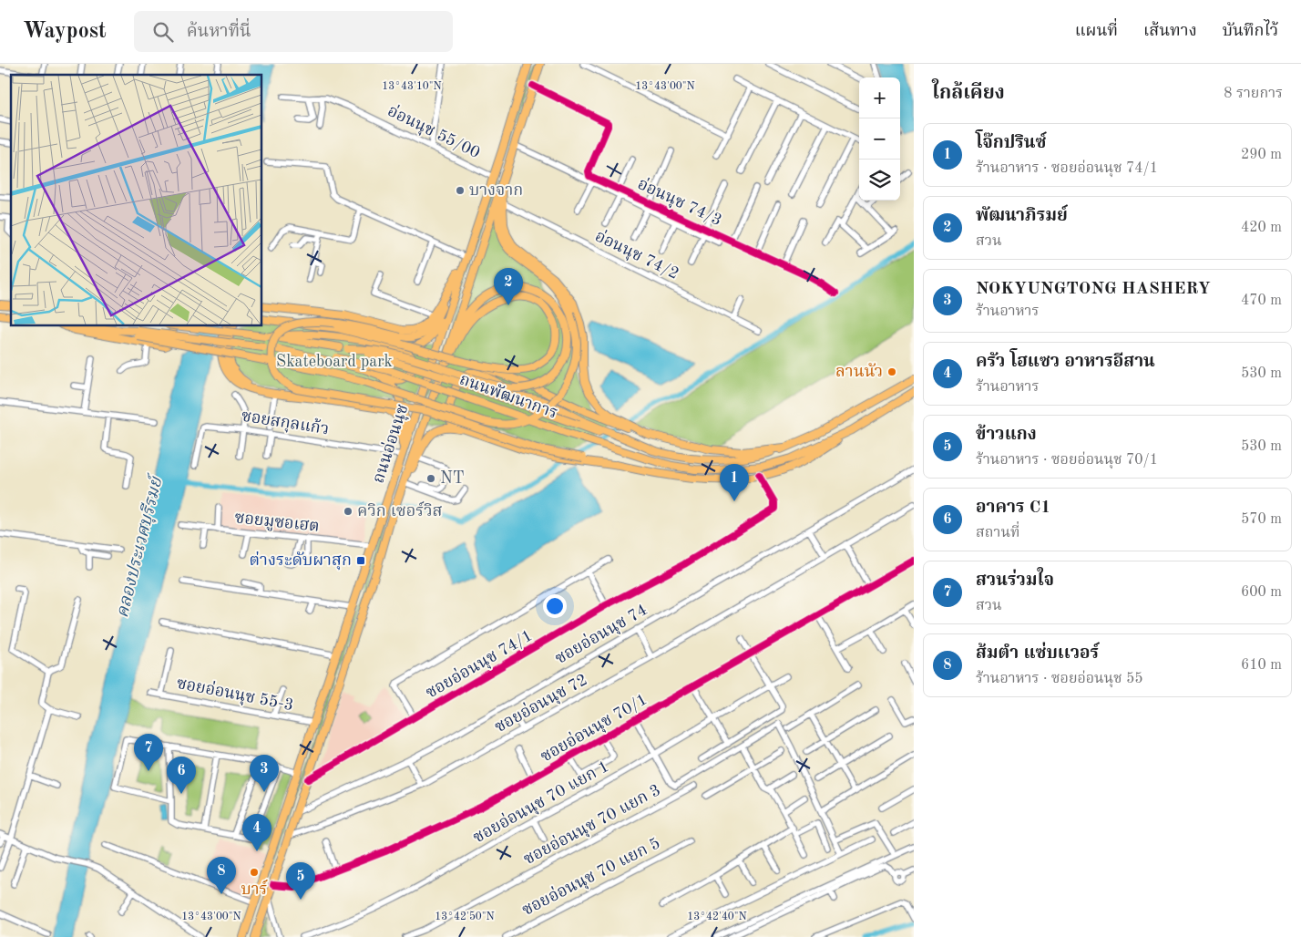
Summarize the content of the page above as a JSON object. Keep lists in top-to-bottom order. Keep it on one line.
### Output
{"streets":{"main road":["ถนนพัฒนาการ","ถนนอ่อนนุช"],"street":["อ่อนนุช 55/00","อ่อนนุช 74/3","อ่อนนุช 74/2","ซอยสกุลแก้ว","ซอยมูซอเฮต","ซอยอ่อนนุช 74","ซอยอ่อนนุช 74/1","ซอยอ่อนนุช 55-3","ซอยอ่อนนุช 72","ซอยอ่อนนุช 70/1","ซอยอ่อนนุช 70 แยก 1","ซอยอ่อนนุช 70 แยก 3","ซอยอ่อนนุช 70 แยก 5"]},"crossings":[["อ่อนนุช 55/00","ถนนอ่อนนุช"],["อ่อนนุช 74/3","ถนนอ่อนนุช"],["ซอยสกุลแก้ว","ถนนอ่อนนุช"],["ถนนอ่อนนุช","ซอยมูซอเฮต"],["ถนนอ่อนนุช","ซอยอ่อนนุช 74"],["ถนนอ่อนนุช","ซอยอ่อนนุช 74/1"],["ถนนอ่อนนุช","ซอยอ่อนนุช 55-3"],["ถนนอ่อนนุช","ซอยอ่อนนุช 72"],["ถนนอ่อนนุช","ซอยอ่อนนุช 70/1"]],"water":["คลองประเวศบุรีรมย์"],"parks":["Skateboard park"],"places":{"other":["บางจาก","ลานนัว","NT","ควิก เซอร์วิส","บาร์"],"transit":["ต่างระดับผาสุก"]},"page":{"header":"Waypost","search":"ค้นหาที่นี่","nav":["แผนที่","เส้นทาง","บันทึกไว้"],"heading":["ใกล้เคียง","8 รายการ"],"map_buttons":["+","−"],"list":[{"mark":"1","name":"โจ๊กปรินซ์","note":"ร้านอาหาร · ซอยอ่อนนุช 74/1","value":"290 m"},{"mark":"2","name":"พัฒนาภิรมย์","note":"สวน","value":"420 m"},{"mark":"3","name":"NOKYUNGTONG HASHERY","note":"ร้านอาหาร","value":"470 m"},{"mark":"4","name":"ครัว โฮแซว อาหารอีสาน","note":"ร้านอาหาร","value":"530 m"},{"mark":"5","name":"ข้าวแกง","note":"ร้านอาหาร · ซอยอ่อนนุช 70/1","value":"530 m"},{"mark":"6","name":"อาคาร C1","note":"สถานที่","value":"570 m"},{"mark":"7","name":"สวนร่วมใจ","note":"สวน","value":"600 m"},{"mark":"8","name":"ส้มตำ แซ่บเเวอร์","note":"ร้านอาหาร · ซอยอ่อนนุช 55","value":"610 m"}],"pins":["2","1","7","3","6","4","8","5"]},"coordinates":["13°43'10\"N","13°43'00\"N","13°42'50\"N","13°42'40\"N"]}
